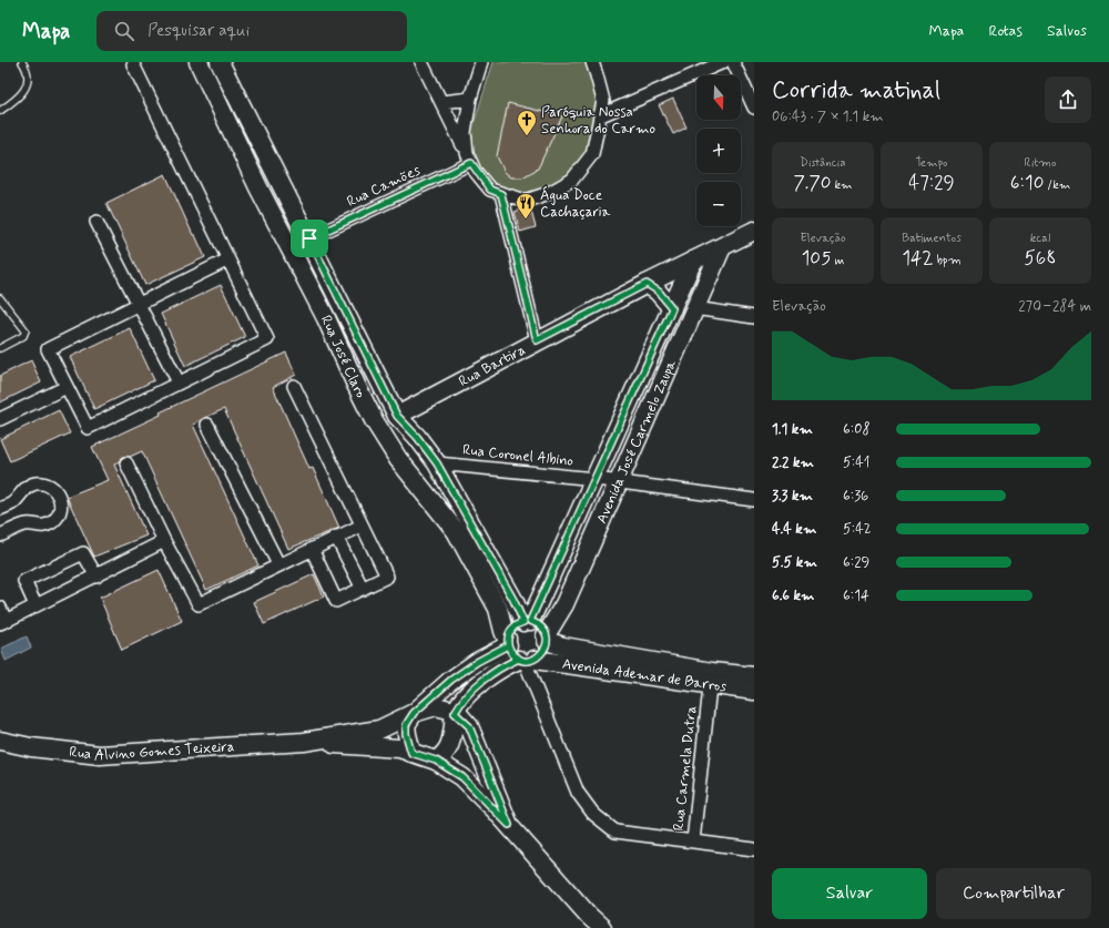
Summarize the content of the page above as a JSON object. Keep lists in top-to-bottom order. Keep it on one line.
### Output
{"streets":{"street":["Rua Camões","Rua José Claro","Rua Bartira","Avenida José Carmelo Zaupa","Rua Coronel Albino","Avenida Ademar de Barros","Rua Alvino Gomes Teixeira","Rua Carmela Dutra"]},"crossings":[["Rua Camões","Rua José Claro"],["Rua José Claro","Rua Bartira"],["Rua José Claro","Avenida José Carmelo Zaupa"],["Rua José Claro","Rua Coronel Albino"],["Rua José Claro","Avenida Ademar de Barros"],["Rua Bartira","Avenida José Carmelo Zaupa"],["Avenida José Carmelo Zaupa","Rua Coronel Albino"],["Avenida José Carmelo Zaupa","Avenida Ademar de Barros"],["Avenida Ademar de Barros","Rua Carmela Dutra"]],"places":{"church":["Paróquia Nossa Senhora do Carmo"],"restaurant":["Água Doce Cachaçaria"]},"north":"bottom","page":{"header":"Mapa","search":"Pesquisar aqui","nav":["Mapa","Rotas","Salvos"],"heading":["Corrida matinal","06:43 · 7 × 1.1 km"],"map_buttons":["+","−"],"stats":[["Distância","7.70 km"],["Tempo","47:29"],["Ritmo","6:10 /km"],["Elevação","105 m"],["Batimentos","142 bpm"],["kcal","568"]],"chart":["Elevação","270–284 m"],"list":[{"name":"1.1 km","note":"6:08"},{"name":"2.2 km","note":"5:41"},{"name":"3.3 km","note":"6:36"},{"name":"4.4 km","note":"5:42"},{"name":"5.5 km","note":"6:29"},{"name":"6.6 km","note":"6:14"}],"buttons":["Salvar","Compartilhar"]}}
